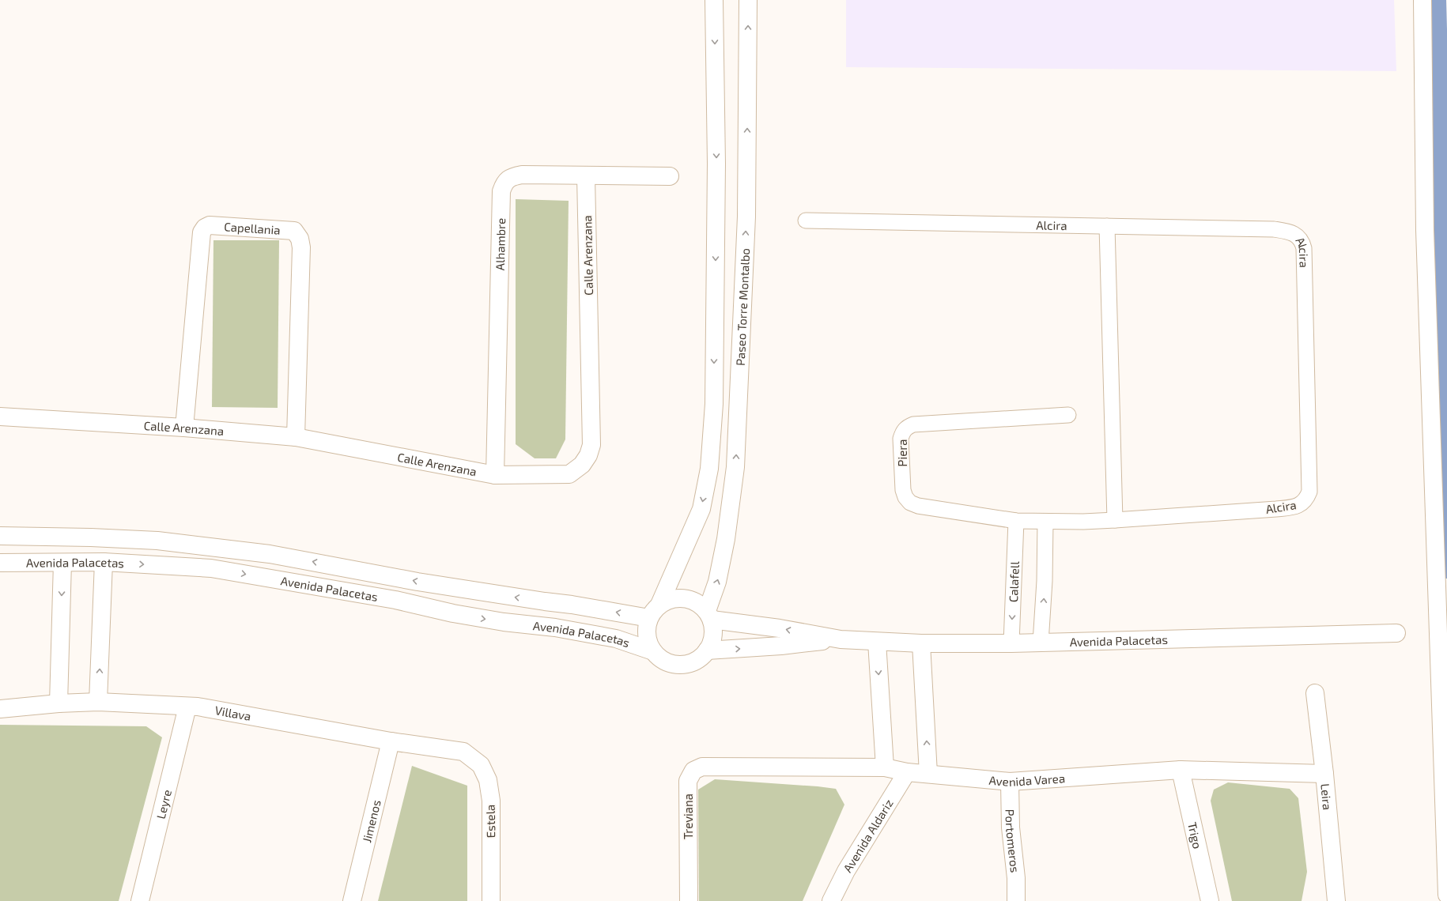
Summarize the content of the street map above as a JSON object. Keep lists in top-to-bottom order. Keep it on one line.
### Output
{"streets":{"street":["Capellania","Alhambre","Calle Arenzana","Paseo Torre Montalbo","Avenida Palacetas","Villava","Avenida Varea","Leira","Leyre","Treviana","Jimenos","Estela","Trigo","Avenida Aldariz","Portomeros"],"lane":["Alcira","Piera","Calafell"]},"crossings":[["Alcira","Piera"],["Capellania","Calle Arenzana"],["Alhambre","Calle Arenzana"],["Paseo Torre Montalbo","Avenida Palacetas"],["Piera","Calafell"],["Avenida Palacetas","Calafell"],["Villava","Leyre"],["Villava","Jimenos"],["Villava","Estela"],["Avenida Varea","Leira"],["Avenida Varea","Treviana"],["Avenida Varea","Trigo"],["Avenida Varea","Avenida Aldariz"],["Avenida Varea","Portomeros"]]}
